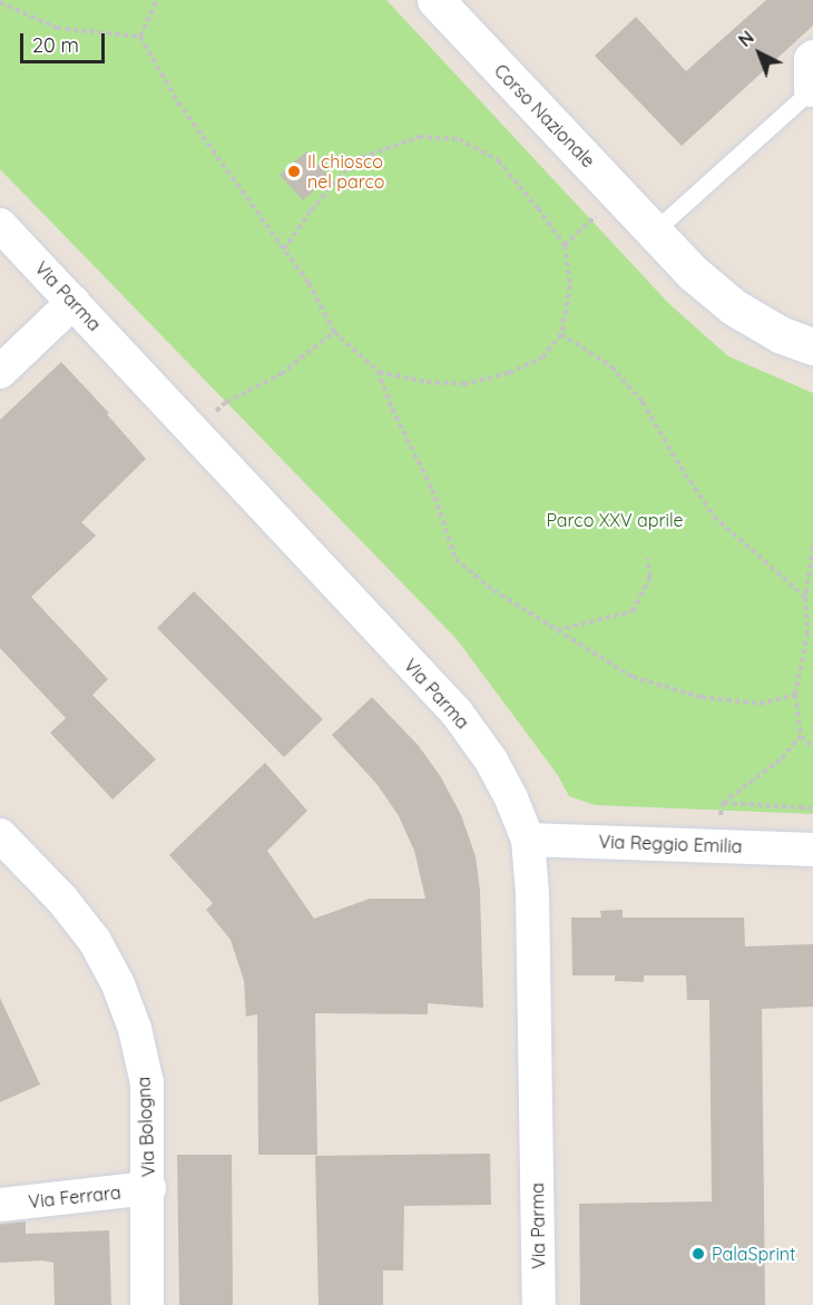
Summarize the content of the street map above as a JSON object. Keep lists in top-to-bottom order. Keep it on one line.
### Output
{"streets":{"street":["Corso Nazionale","Via Parma","Via Reggio Emilia","Via Bologna","Via Ferrara"]},"crossings":[["Via Parma","Via Reggio Emilia"],["Via Bologna","Via Ferrara"]],"parks":["Parco XXV aprile"],"places":["Il chiosco nel parco","PalaSprint"],"scale_bar":"20 m","north":"top left"}
